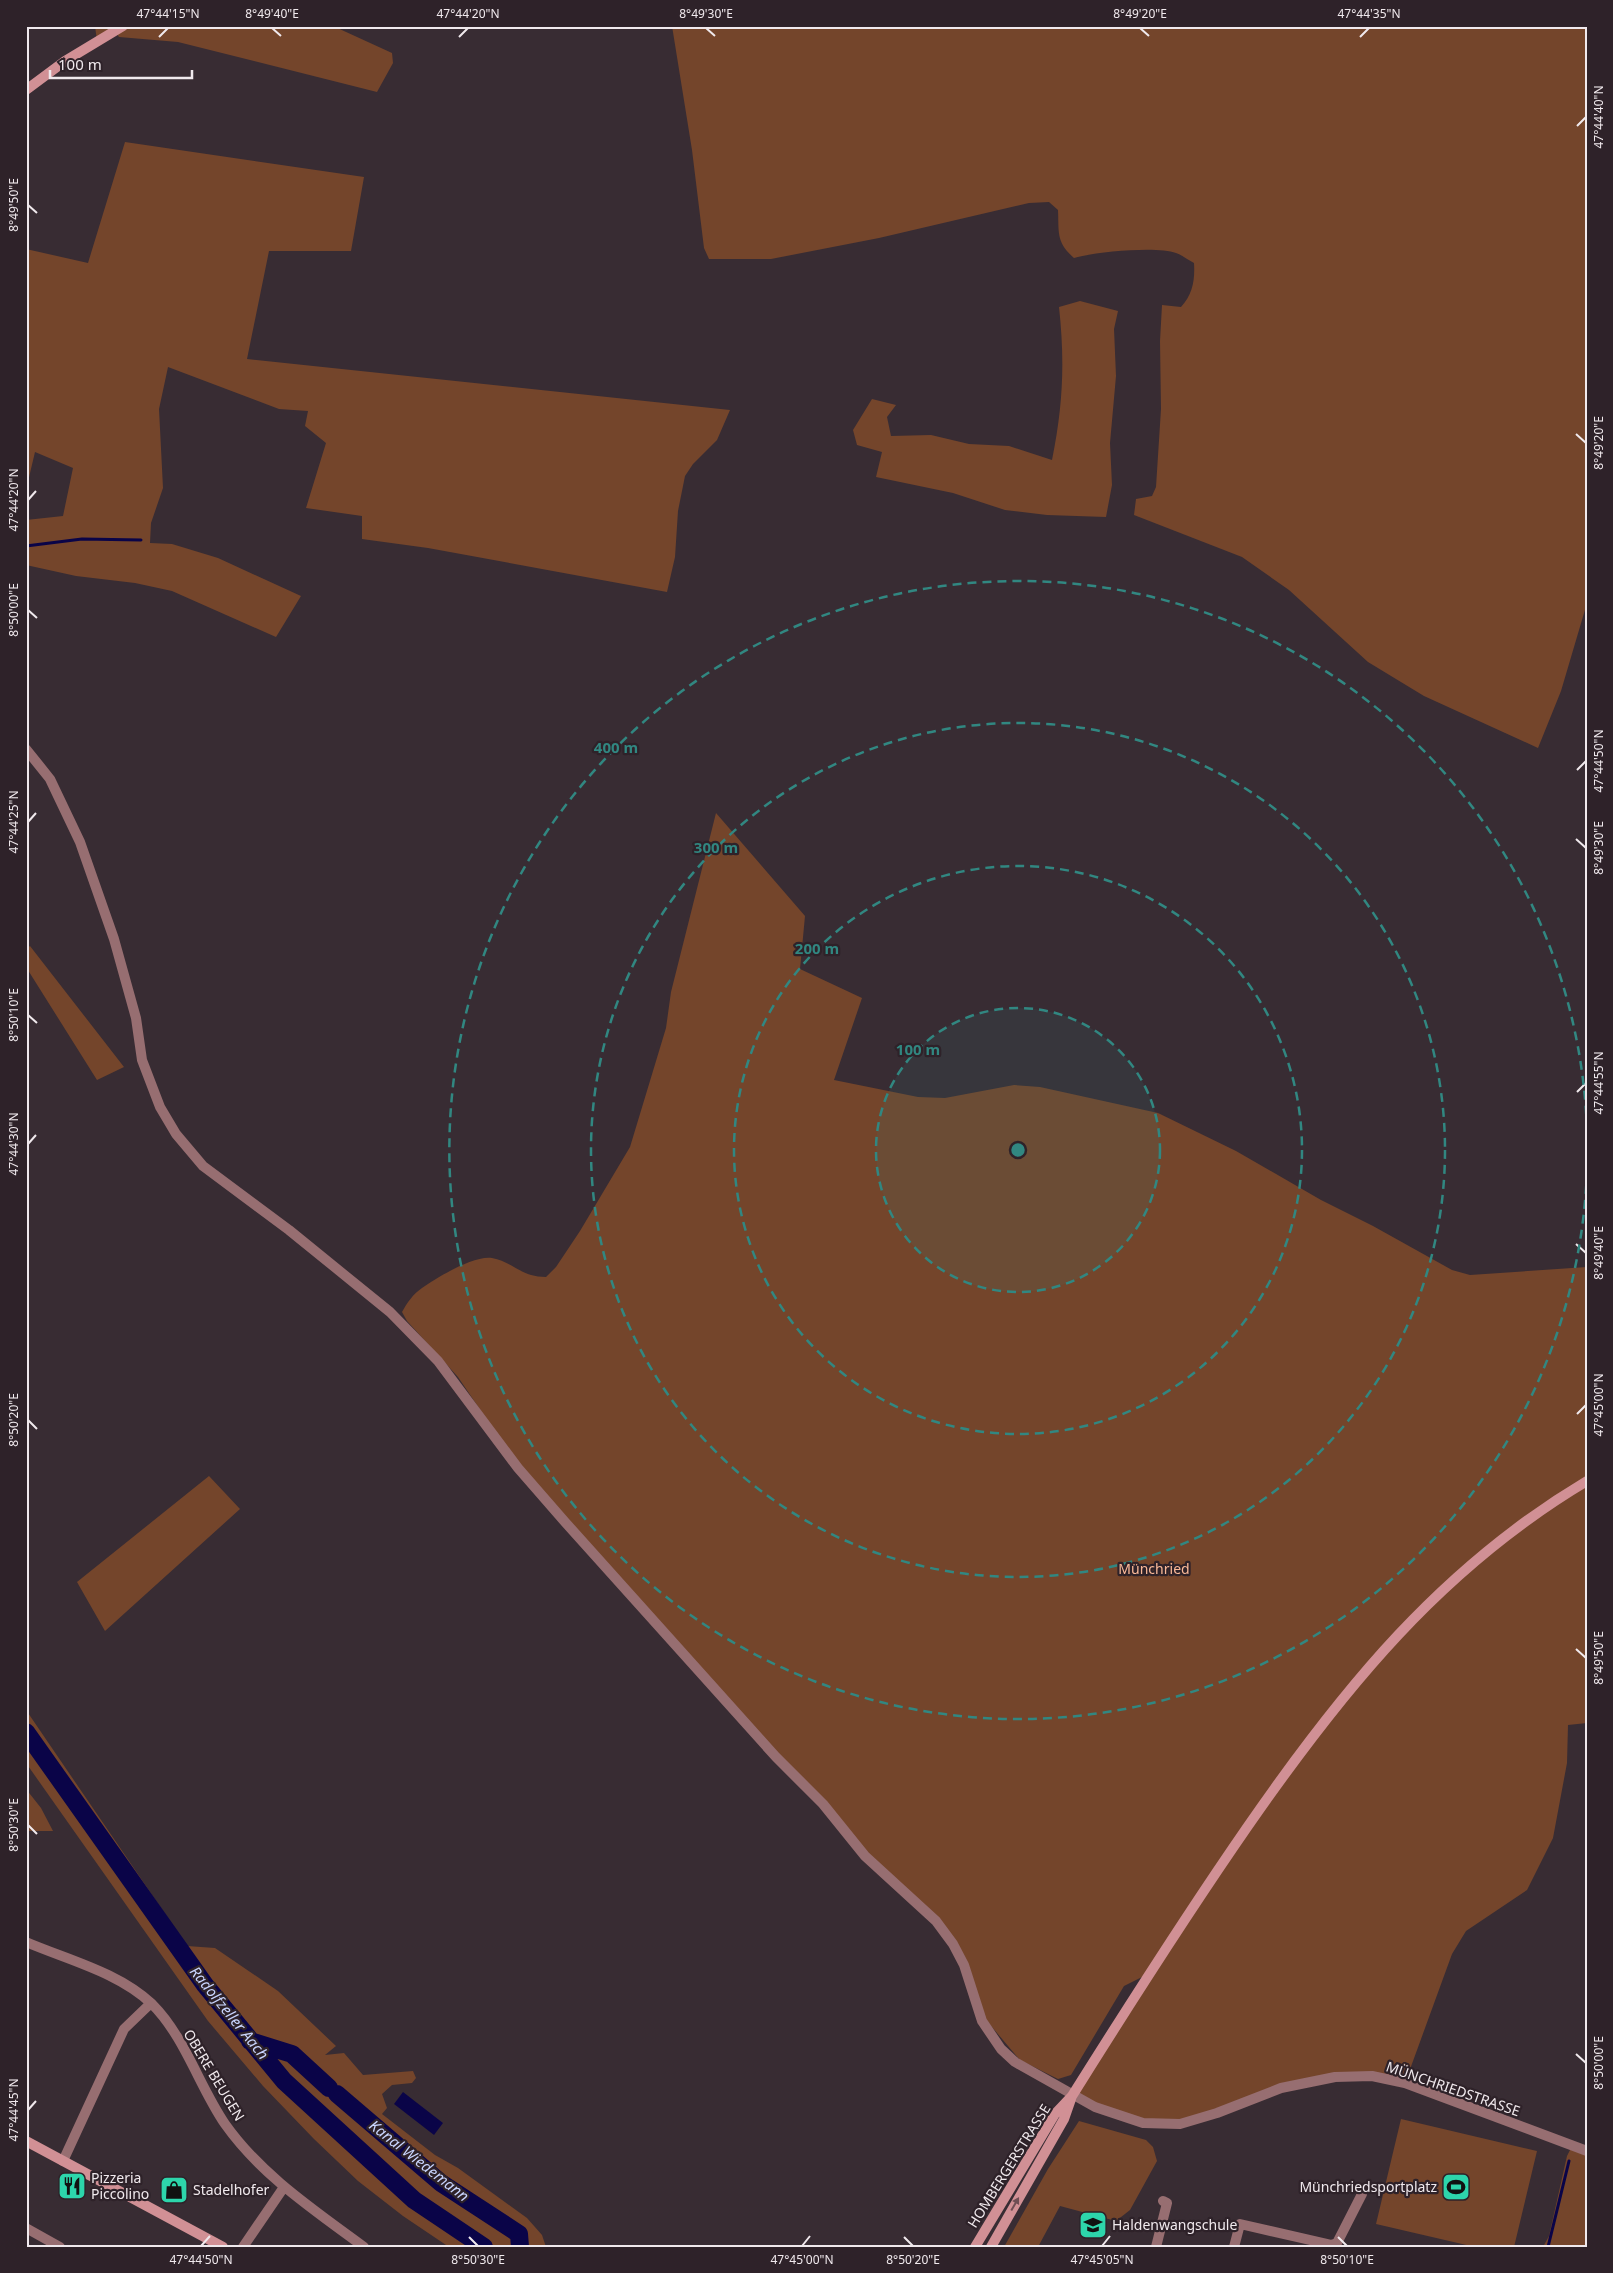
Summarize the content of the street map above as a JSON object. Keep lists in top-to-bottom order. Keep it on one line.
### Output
{"streets":{"main road":["HOMBERGERSTRASSE"],"street":["OBERE BEUGEN","MÜNCHRIEDSTRASSE"]},"crossings":[["MÜNCHRIEDSTRASSE","HOMBERGERSTRASSE"]],"water":["Radolfzeller Aach","Kanal Wiedemann"],"parks":["Münchried"],"places":{"restaurant":["Pizzeria Piccolino"],"sports":["Münchriedsportplatz"],"shop":["Stadelhofer"],"school or university":["Haldenwangschule"]},"scale_bar":"100 m","coordinates":["47°44'15\"N","8°49'40\"E","47°44'20\"N","8°49'30\"E","8°49'20\"E","47°44'35\"N","47°44'40\"N","8°49'50\"E","8°50'00\"E","47°44'50\"N","47°44'25\"N","8°50'10\"E","47°44'55\"N","47°44'30\"N","47°45'00\"N","8°50'20\"E","8°50'30\"E","47°44'45\"N","47°45'05\"N"],"rings":["400 m","300 m","200 m","100 m"]}
